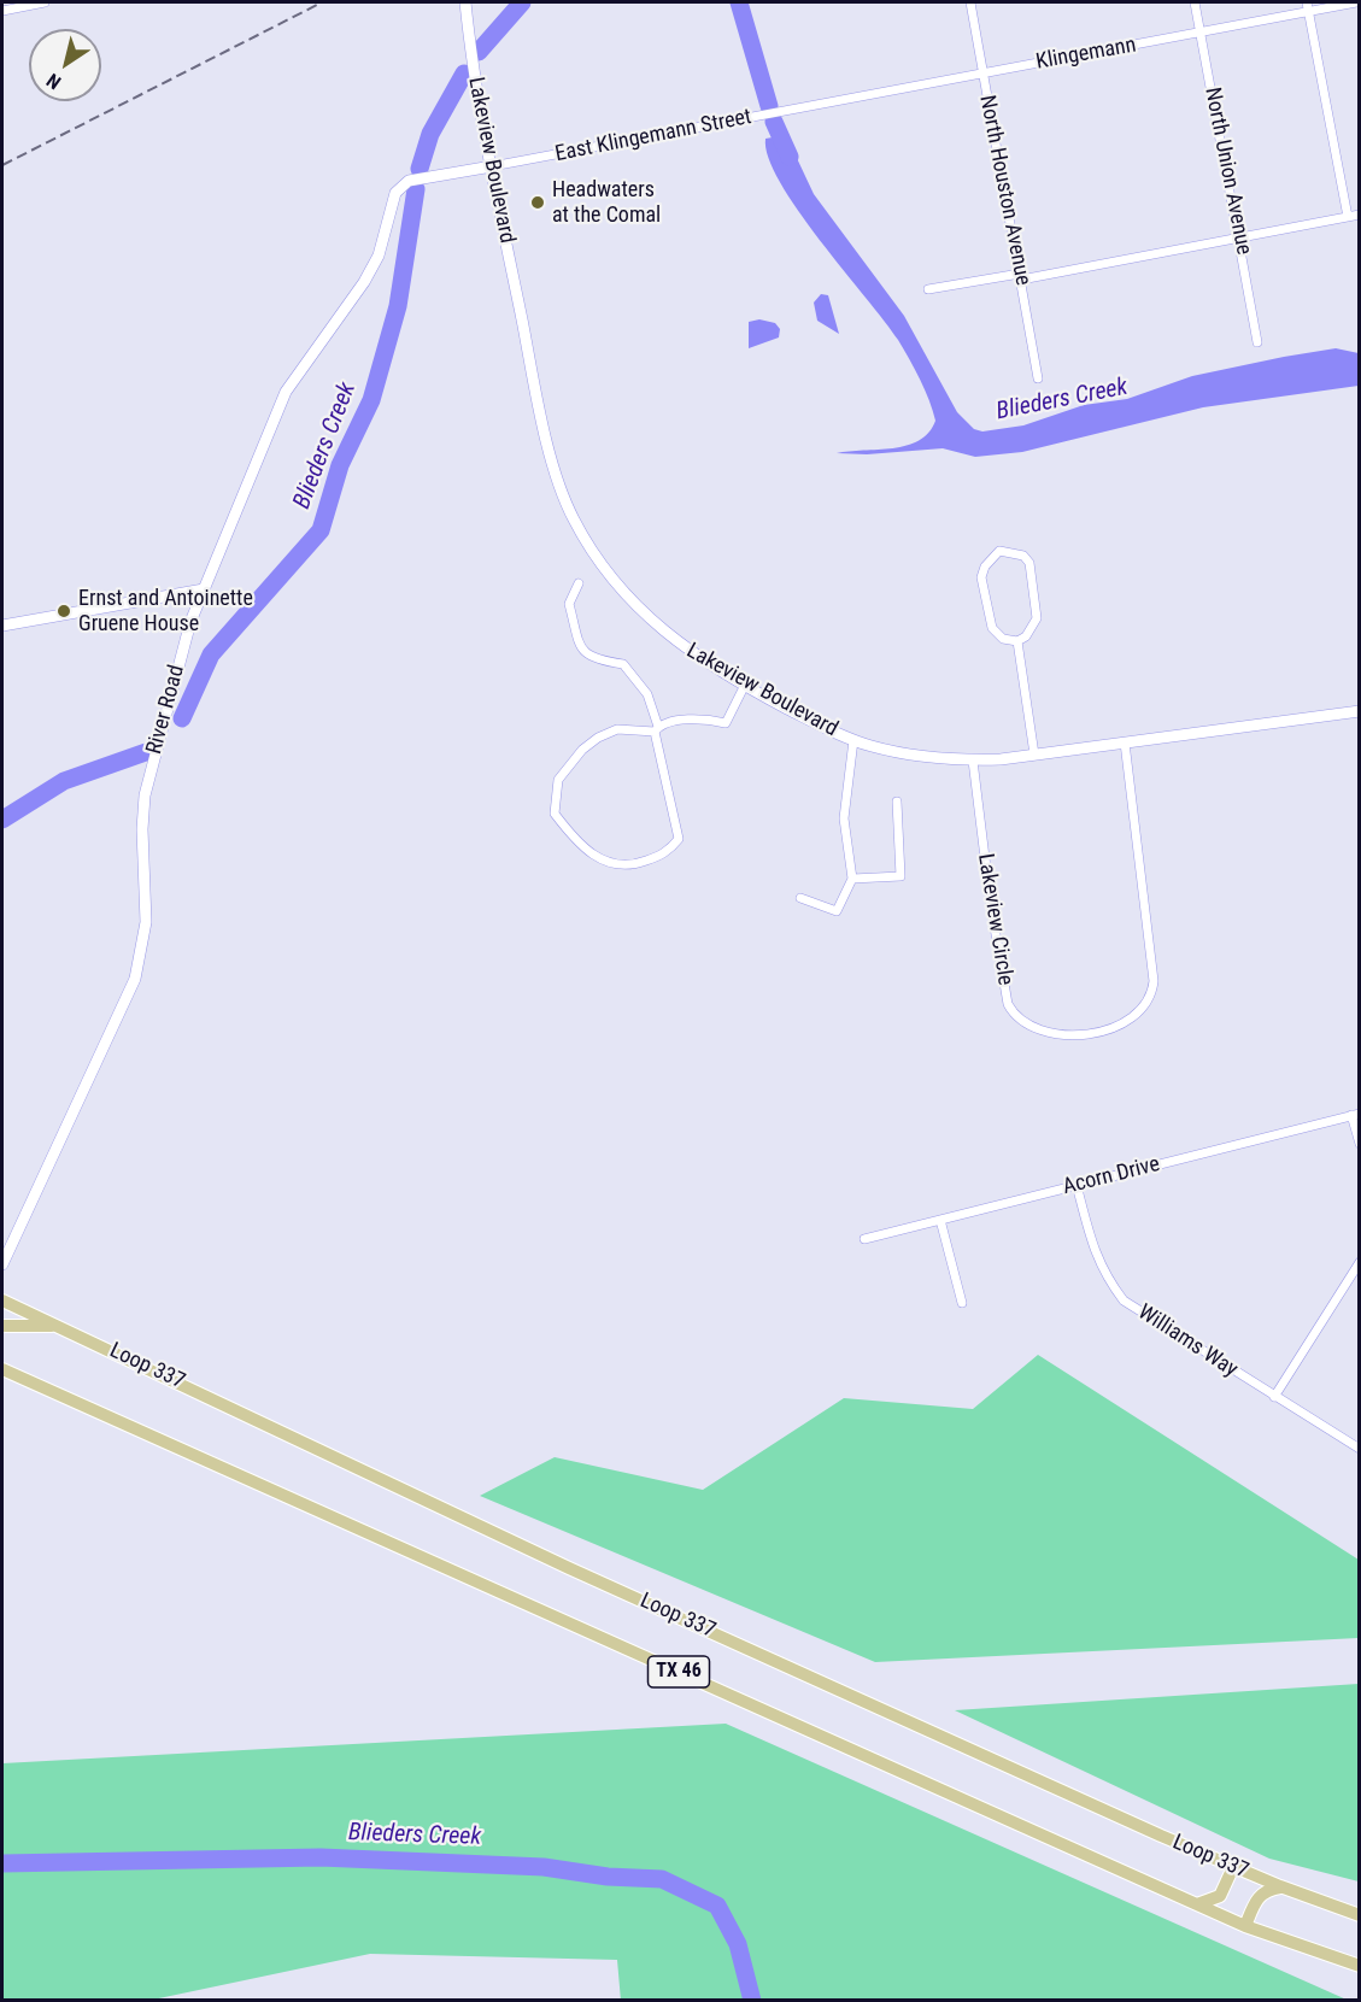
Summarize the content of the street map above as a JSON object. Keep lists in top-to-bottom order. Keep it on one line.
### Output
{"streets":{"main road":["Loop 337","TX 46"],"street":["Klingemann","East Klingemann Street","Lakeview Boulevard","North Union Avenue","North Houston Avenue","River Road","Lakeview Circle","Acorn Drive","Williams Way"]},"crossings":[["Klingemann","East Klingemann Street"],["Klingemann","North Union Avenue"],["Klingemann","North Houston Avenue"],["East Klingemann Street","Lakeview Boulevard"],["East Klingemann Street","River Road"],["Lakeview Boulevard","River Road"],["Lakeview Boulevard","Lakeview Circle"],["Acorn Drive","Williams Way"]],"water":["Blieders Creek"],"places":["Headwaters at the Comal","Ernst and Antoinette Gruene House"],"north":"bottom left"}
